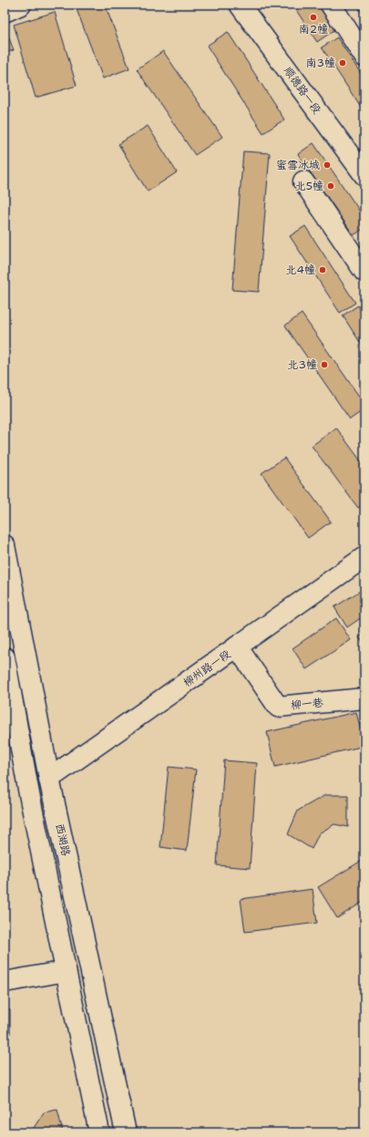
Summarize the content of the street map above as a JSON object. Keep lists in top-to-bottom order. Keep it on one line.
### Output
{"streets":{"main road":["顺德路一段","柳州路一段","柳一巷","西湖路"]},"crossings":[["柳州路一段","柳一巷"],["柳州路一段","西湖路"]],"places":["南2幢","南3幢","蜜雪冰城","北5幢","北4幢","北3幢"]}
